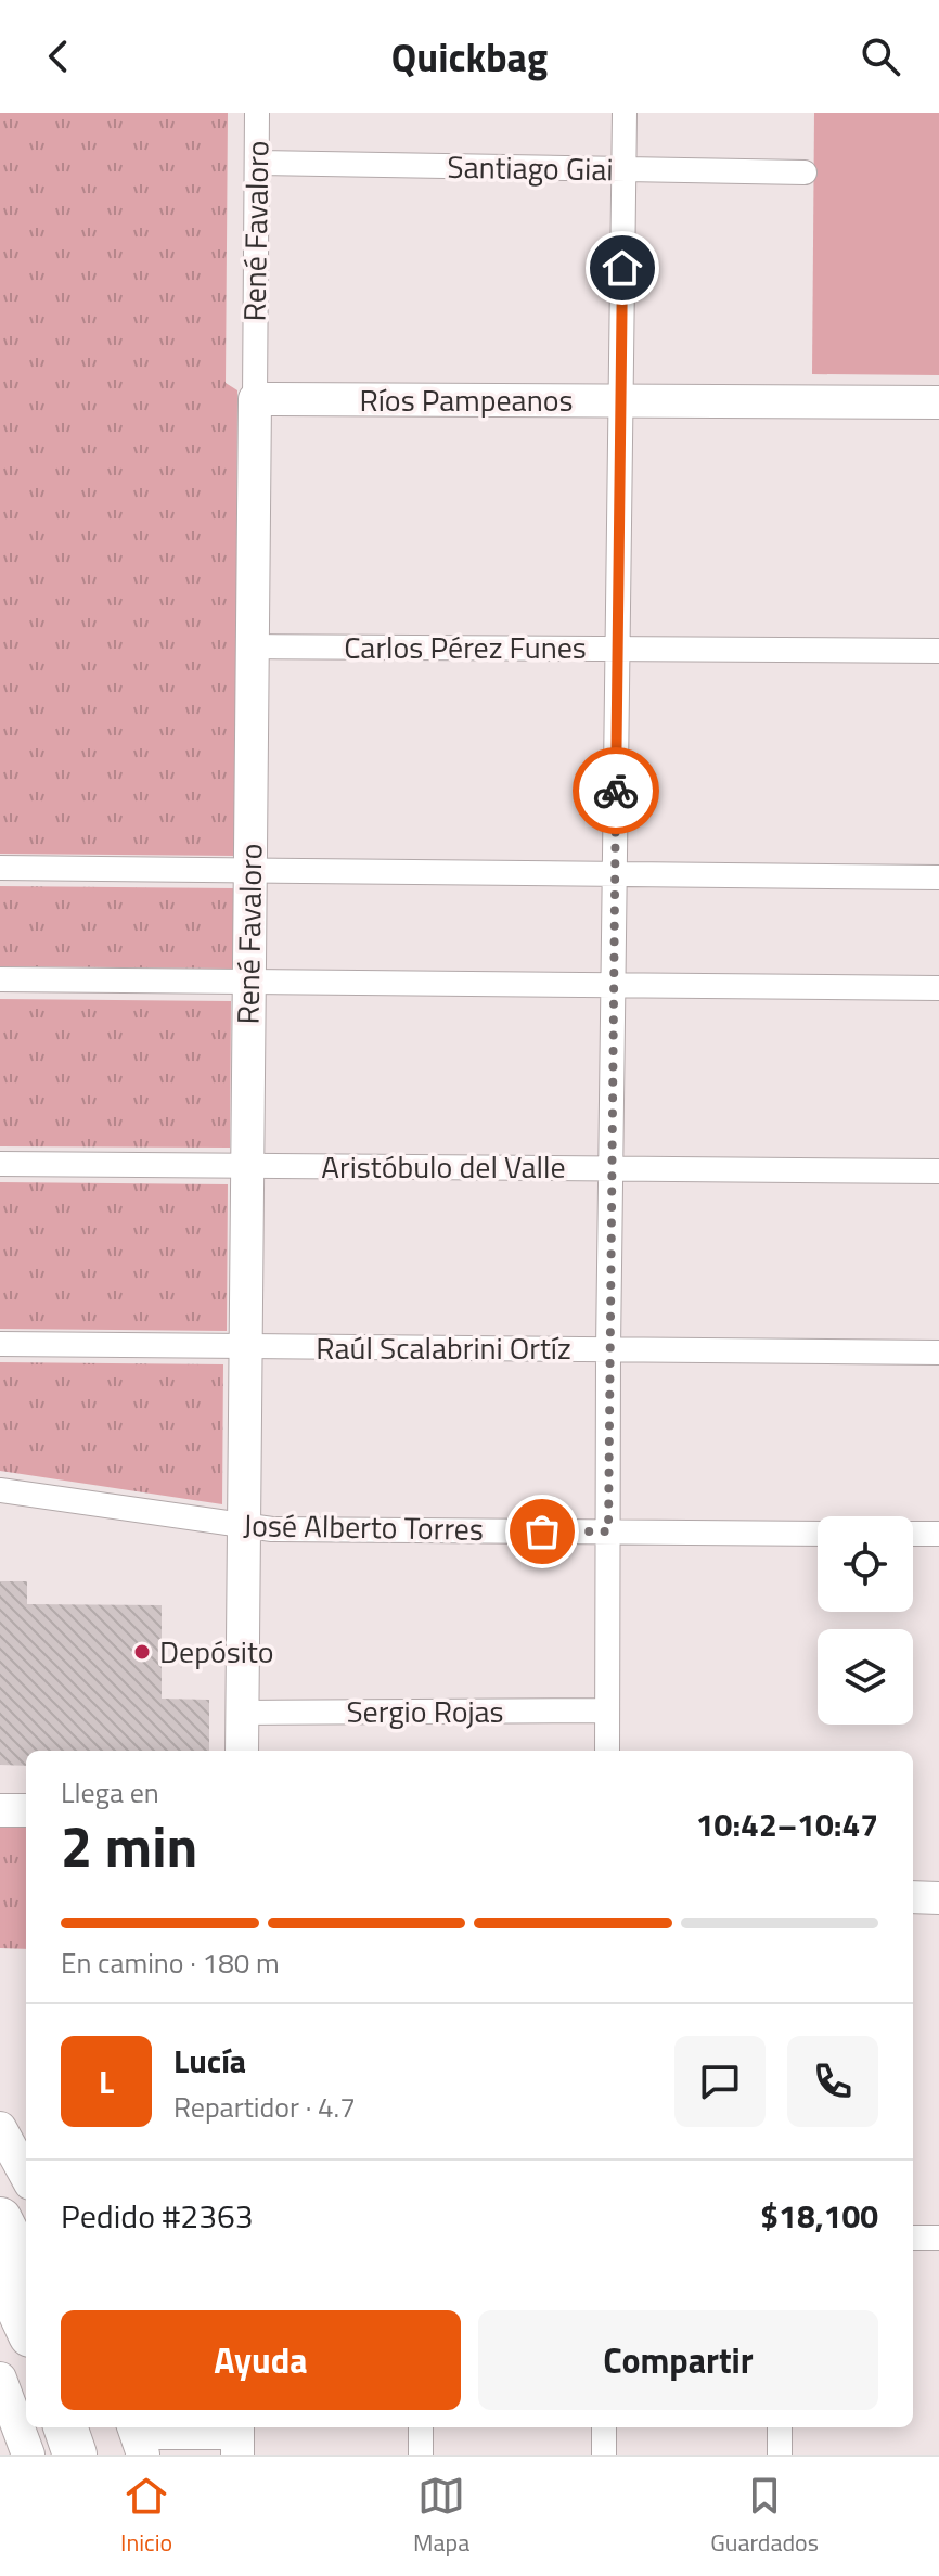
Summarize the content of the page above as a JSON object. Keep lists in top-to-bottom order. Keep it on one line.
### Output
{"streets":{"street":["Santiago Giai","René Favaloro","Ríos Pampeanos","Carlos Pérez Funes","Aristóbulo del Valle","Raúl Scalabrini Ortíz","José Alberto Torres","Sergio Rojas"]},"crossings":[["Santiago Giai","René Favaloro"],["René Favaloro","Ríos Pampeanos"],["René Favaloro","Carlos Pérez Funes"],["René Favaloro","Aristóbulo del Valle"],["René Favaloro","Raúl Scalabrini Ortíz"],["René Favaloro","José Alberto Torres"],["René Favaloro","Sergio Rojas"]],"places":["Depósito"],"page":{"header":"Quickbag","heading":["2 min","Llega en","10:42–10:47"],"panel":["Lucía","Repartidor · 4.7","Pedido #2363","$18,100"],"bar":"En camino · 180 m","round":"L","buttons":["Ayuda","Compartir"],"tabs":["Inicio","Mapa","Guardados"]}}
